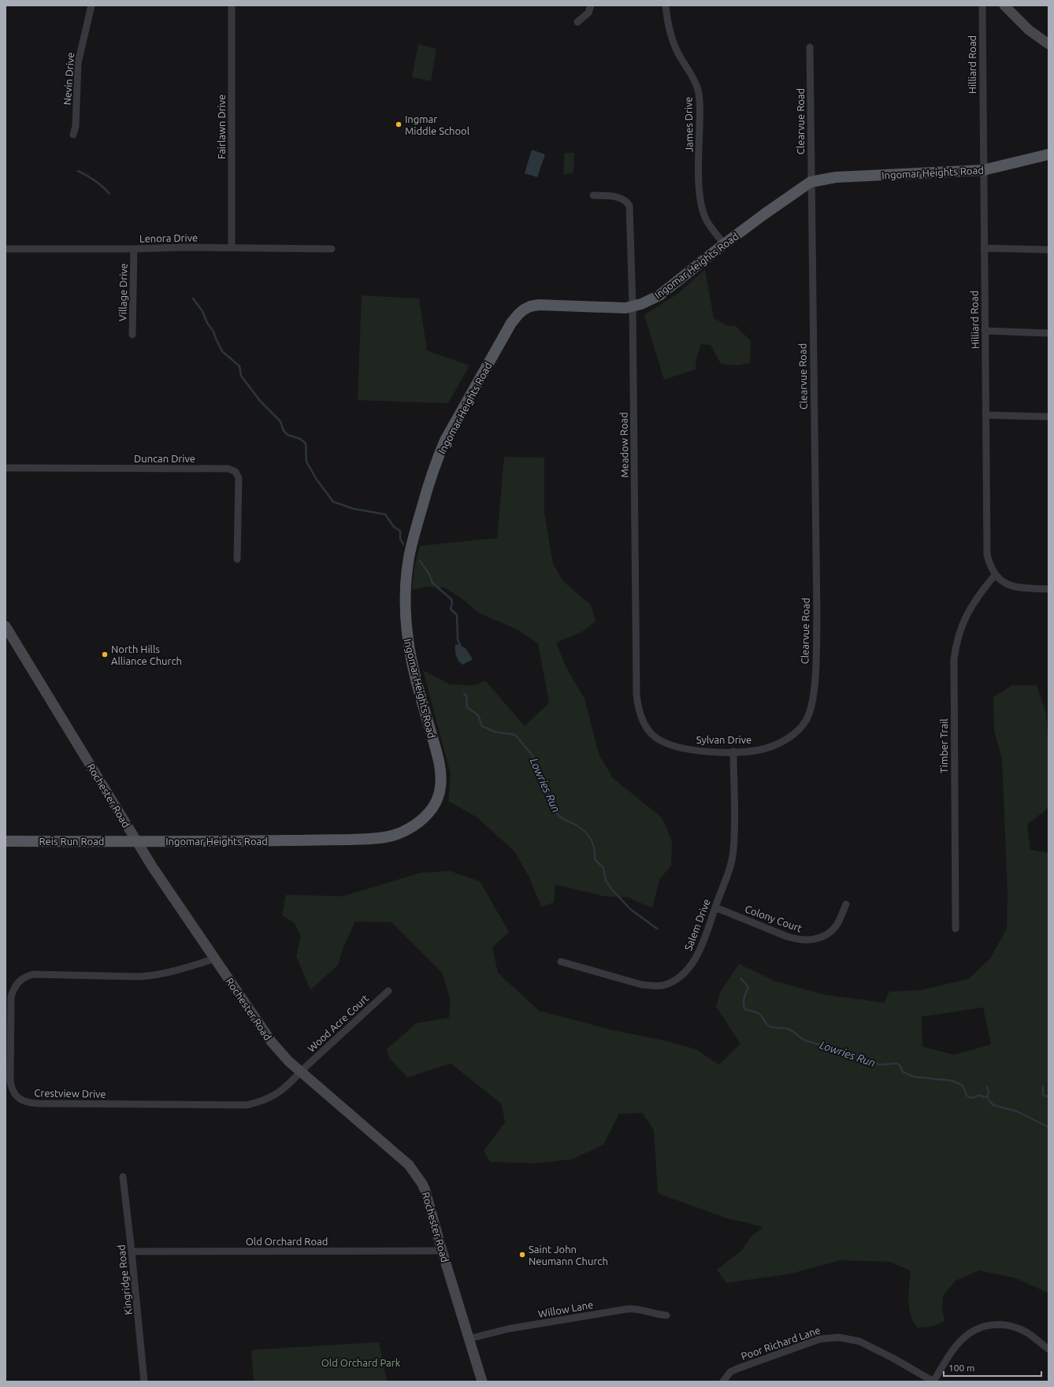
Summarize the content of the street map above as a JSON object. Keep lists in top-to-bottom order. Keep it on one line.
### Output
{"streets":{"main road":["Ingomar Heights Road","Reis Run Road"],"street":["Hilliard Road","Nevin Drive","Clearvue Road","James Drive","Fairlawn Drive","Lenora Drive","Village Drive","Meadow Road","Duncan Drive","Sylvan Drive","Timber Trail","Rochester Road","Colony Court","Salem Drive","Wood Acre Court","Crestview Drive","Old Orchard Road","Kingridge Road","Willow Lane","Poor Richard Lane"]},"crossings":[["Hilliard Road","Ingomar Heights Road"],["Hilliard Road","Timber Trail"],["Clearvue Road","Ingomar Heights Road"],["Clearvue Road","Sylvan Drive"],["James Drive","Ingomar Heights Road"],["Fairlawn Drive","Lenora Drive"],["Ingomar Heights Road","Meadow Road"],["Ingomar Heights Road","Rochester Road"],["Ingomar Heights Road","Reis Run Road"],["Lenora Drive","Village Drive"],["Meadow Road","Sylvan Drive"],["Sylvan Drive","Salem Drive"],["Rochester Road","Reis Run Road"],["Rochester Road","Wood Acre Court"],["Rochester Road","Crestview Drive"],["Rochester Road","Old Orchard Road"],["Rochester Road","Willow Lane"],["Colony Court","Salem Drive"],["Wood Acre Court","Crestview Drive"],["Old Orchard Road","Kingridge Road"]],"water":["Lowries Run"],"parks":["Old Orchard Park"],"places":["Ingmar Middle School","North Hills Alliance Church","Saint John Neumann Church"],"scale_bar":"100 m"}
